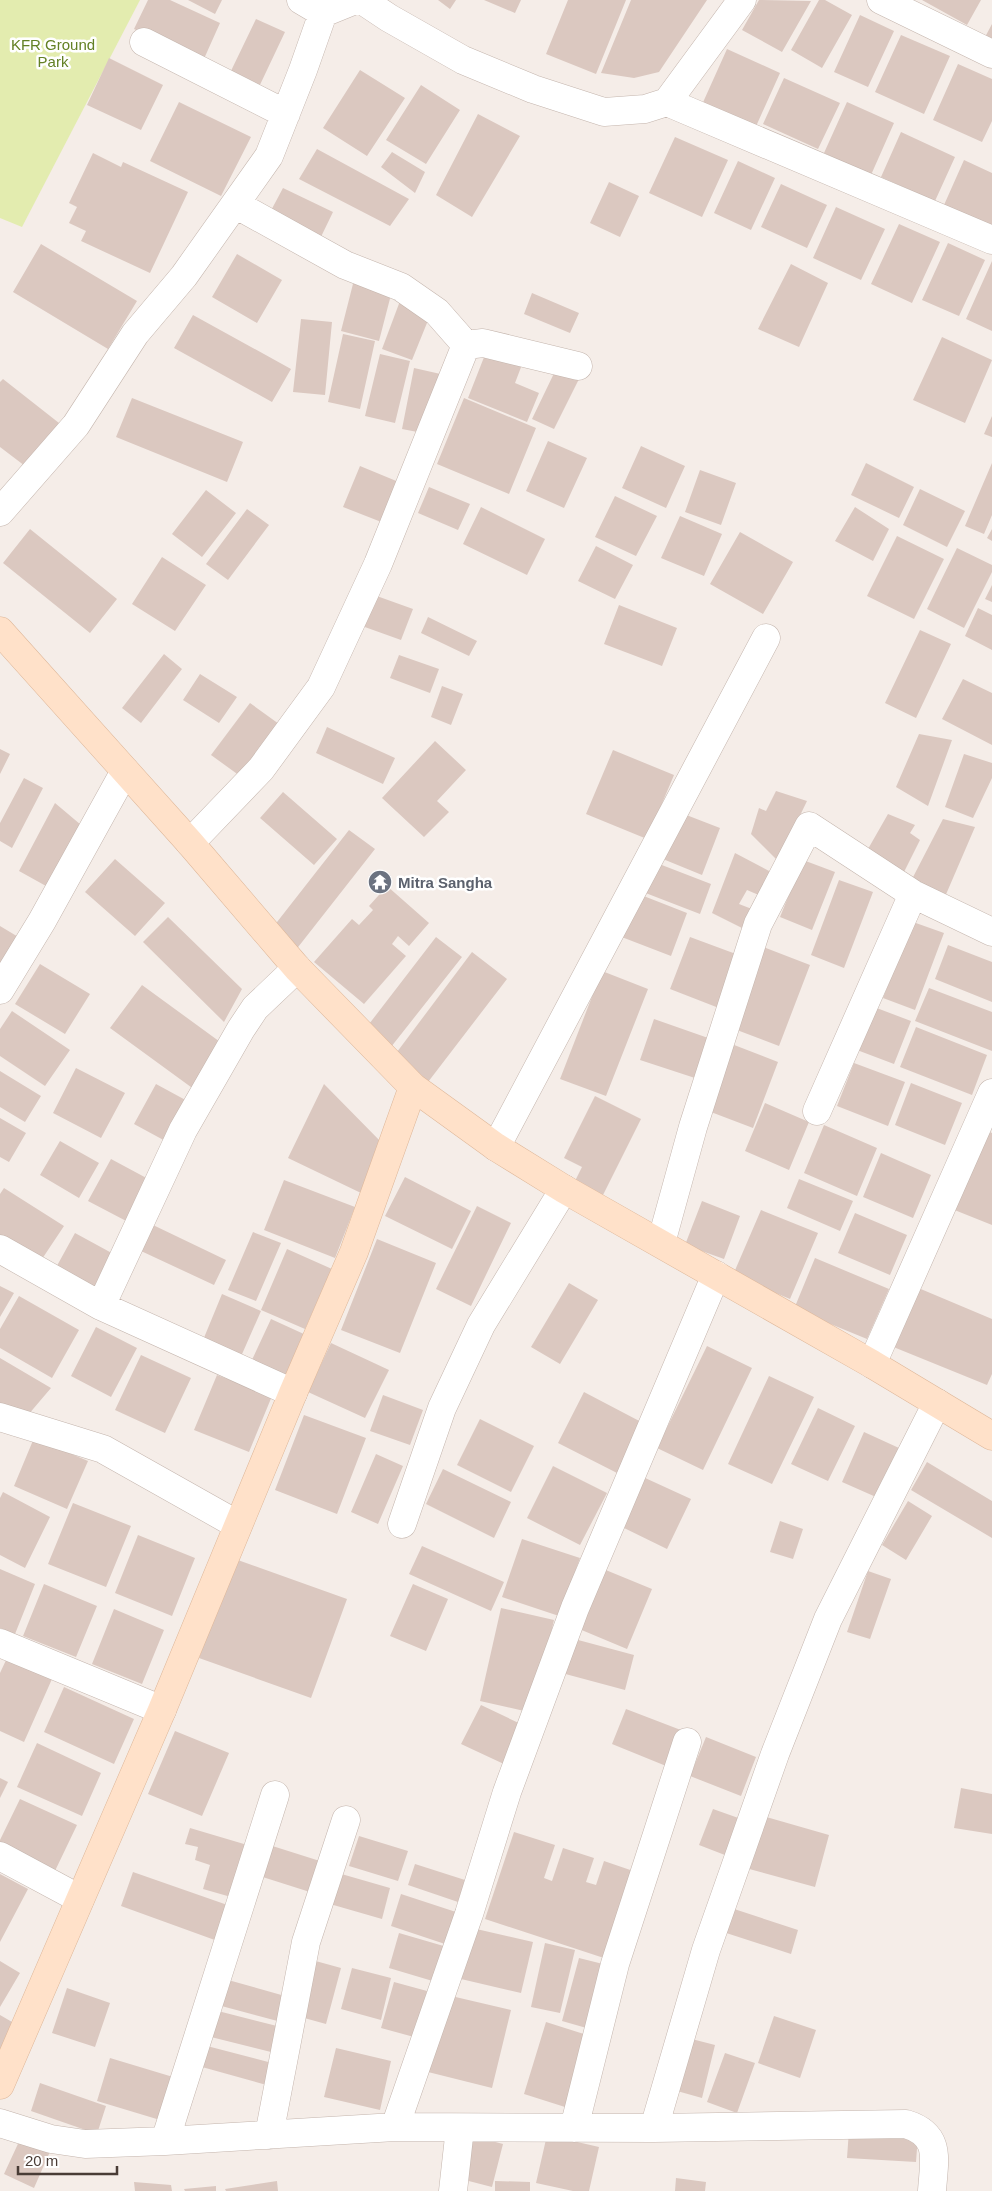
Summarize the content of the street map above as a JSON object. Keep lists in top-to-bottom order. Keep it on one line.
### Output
{"parks":["KFR Ground Park"],"places":{"temple":["Mitra Sangha"]},"scale_bar":"20 m"}
